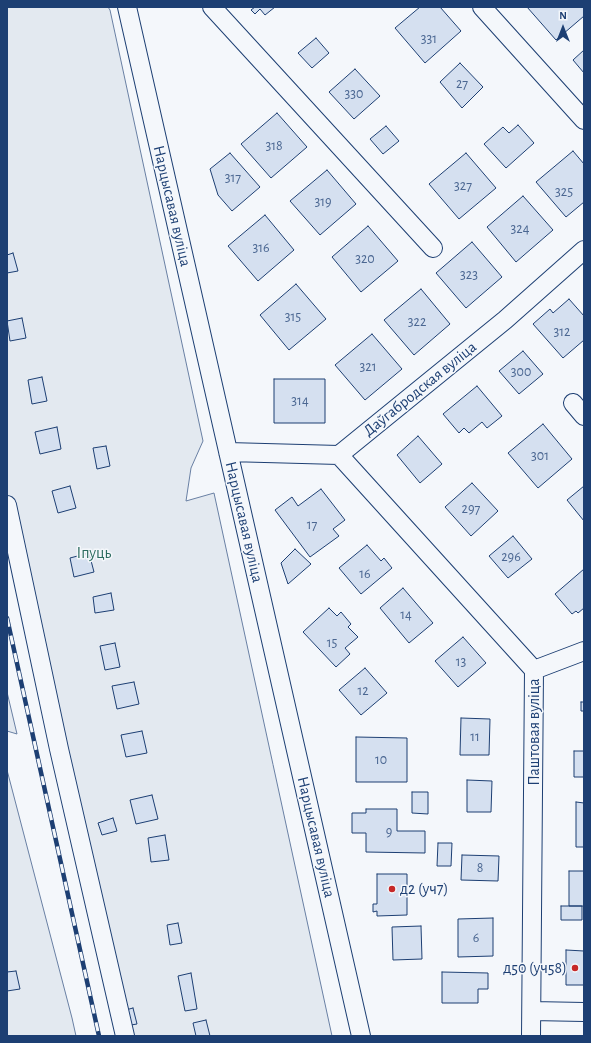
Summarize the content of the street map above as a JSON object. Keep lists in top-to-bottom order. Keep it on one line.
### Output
{"streets":{"street":["Нарцысавая вуліца","Даўгабродская вуліца","Паштовая вуліца"]},"crossings":[["Даўгабродская вуліца","Паштовая вуліца"]],"parks":["Іпуць"],"places":["д2 (уч7)","д50 (уч58)"],"house_numbers":["331","27","330","318","317","327","325","319","324","316","320","323","315","322","312","321","300","314","301","297","17","296","16","14","15","13","12","11","10","9","8","6"],"north":"top"}
